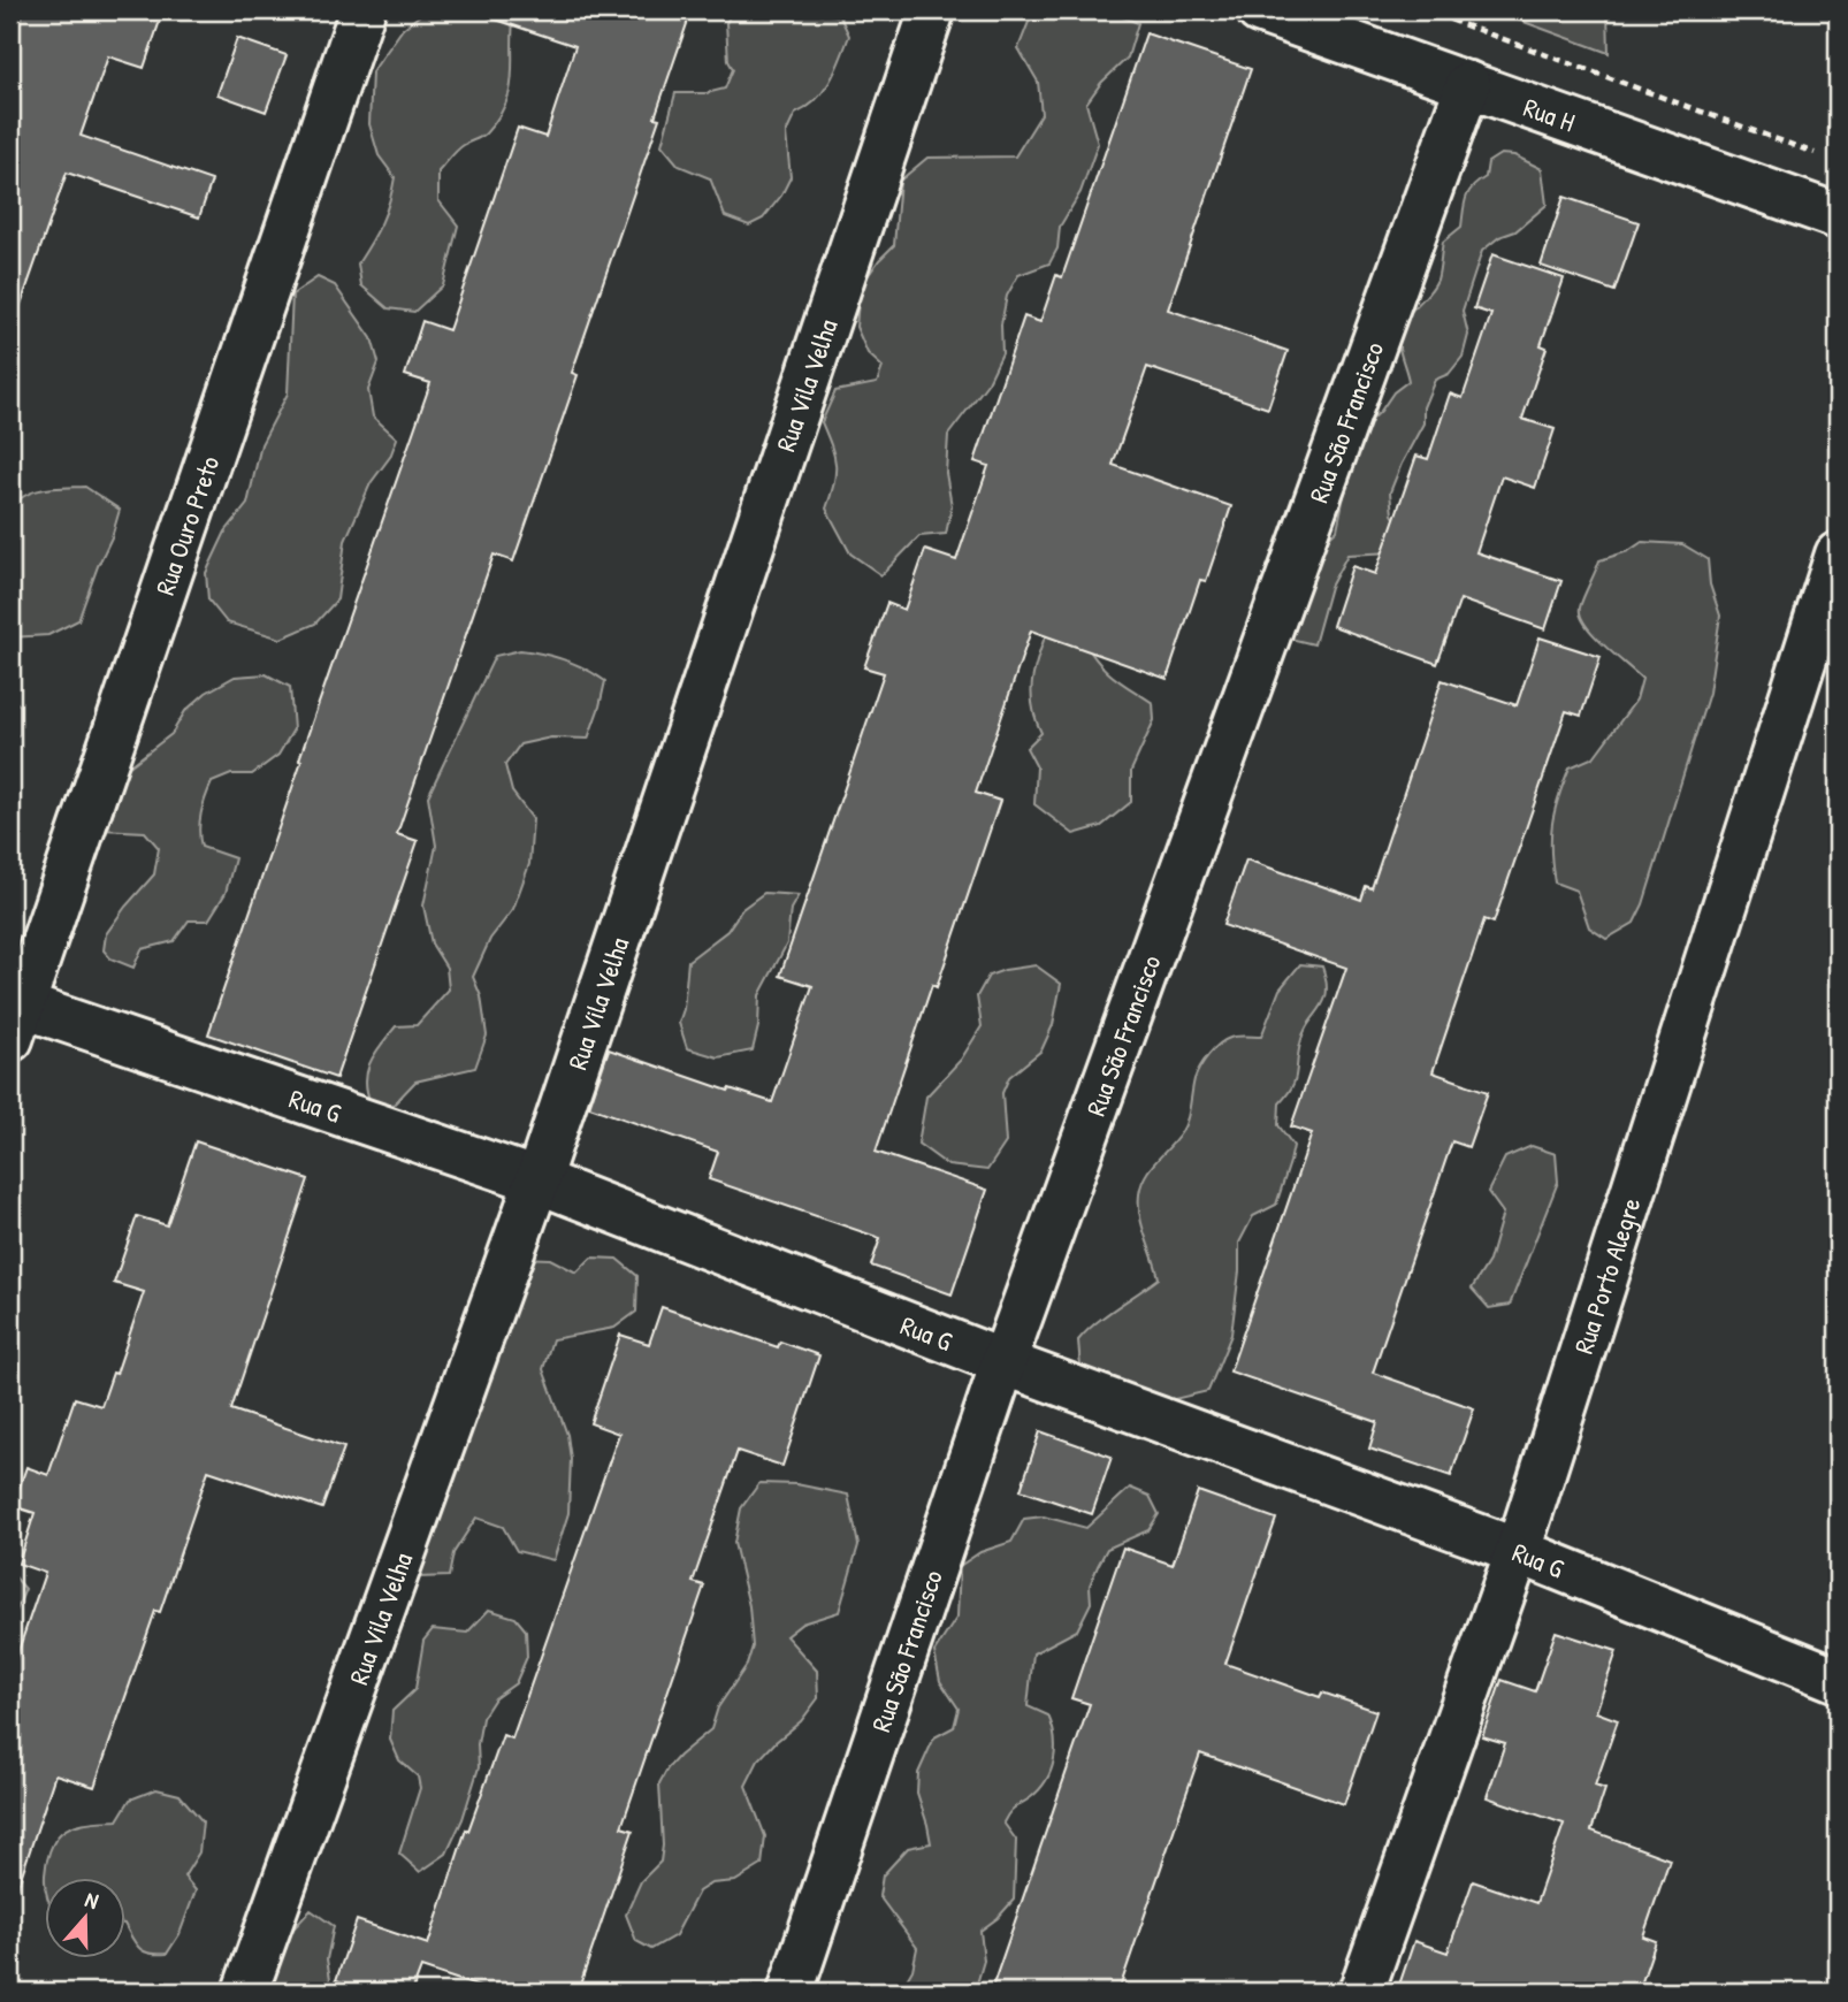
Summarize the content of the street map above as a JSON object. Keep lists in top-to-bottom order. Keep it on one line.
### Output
{"streets":{"street":["Rua H","Rua Vila Velha","Rua São Francisco","Rua Ouro Preto","Rua G","Rua Porto Alegre"]},"crossings":[["Rua H","Rua São Francisco"],["Rua Vila Velha","Rua G"],["Rua São Francisco","Rua G"],["Rua Ouro Preto","Rua G"],["Rua G","Rua Porto Alegre"]],"north":"top"}
